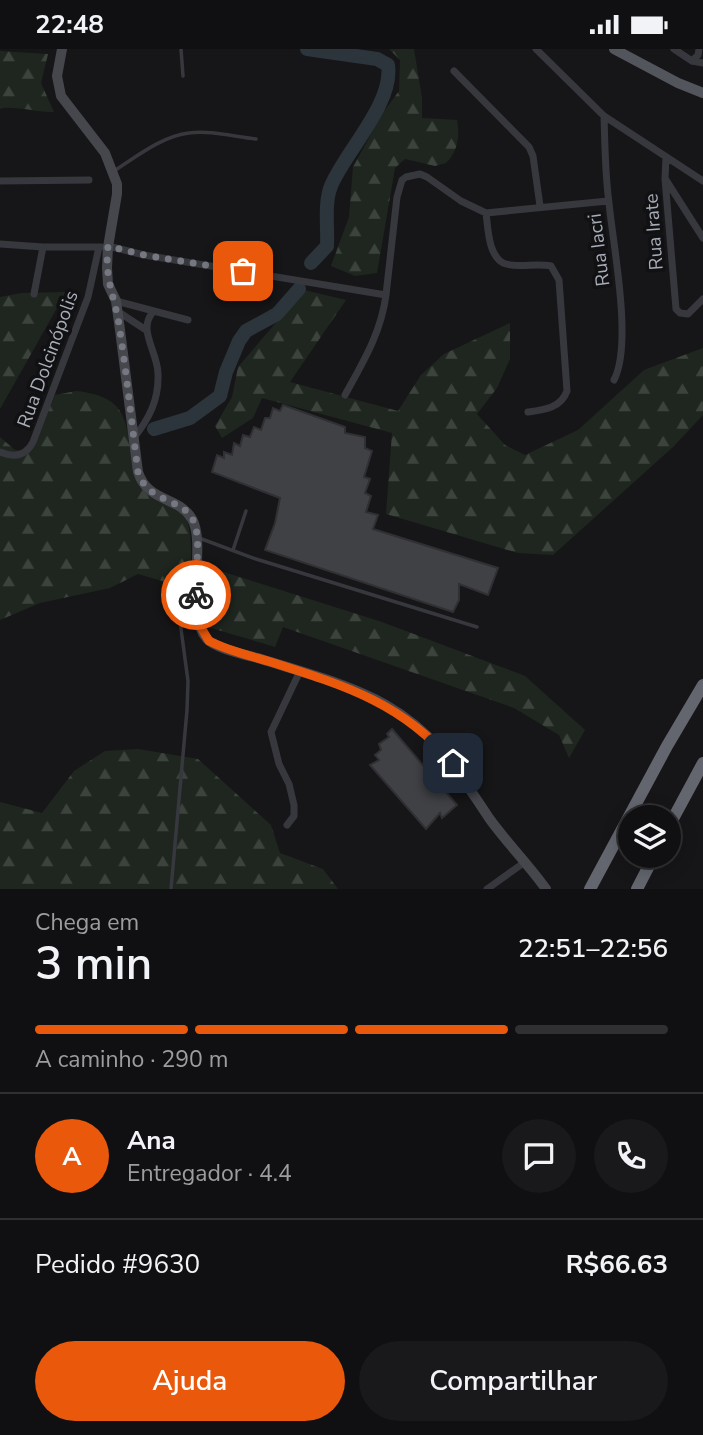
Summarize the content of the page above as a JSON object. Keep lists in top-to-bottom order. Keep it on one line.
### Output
{"streets":{"street":["Rua Irate","Rua Iacri","Rua Dolcinópolis"]},"page":{"status":"22:48","heading":["3 min","Chega em","22:51–22:56"],"panel":["Ana","Entregador · 4.4","Pedido #9630","R$66.63"],"bar":"A caminho · 290 m","round":"A","buttons":["Ajuda","Compartilhar"]}}
